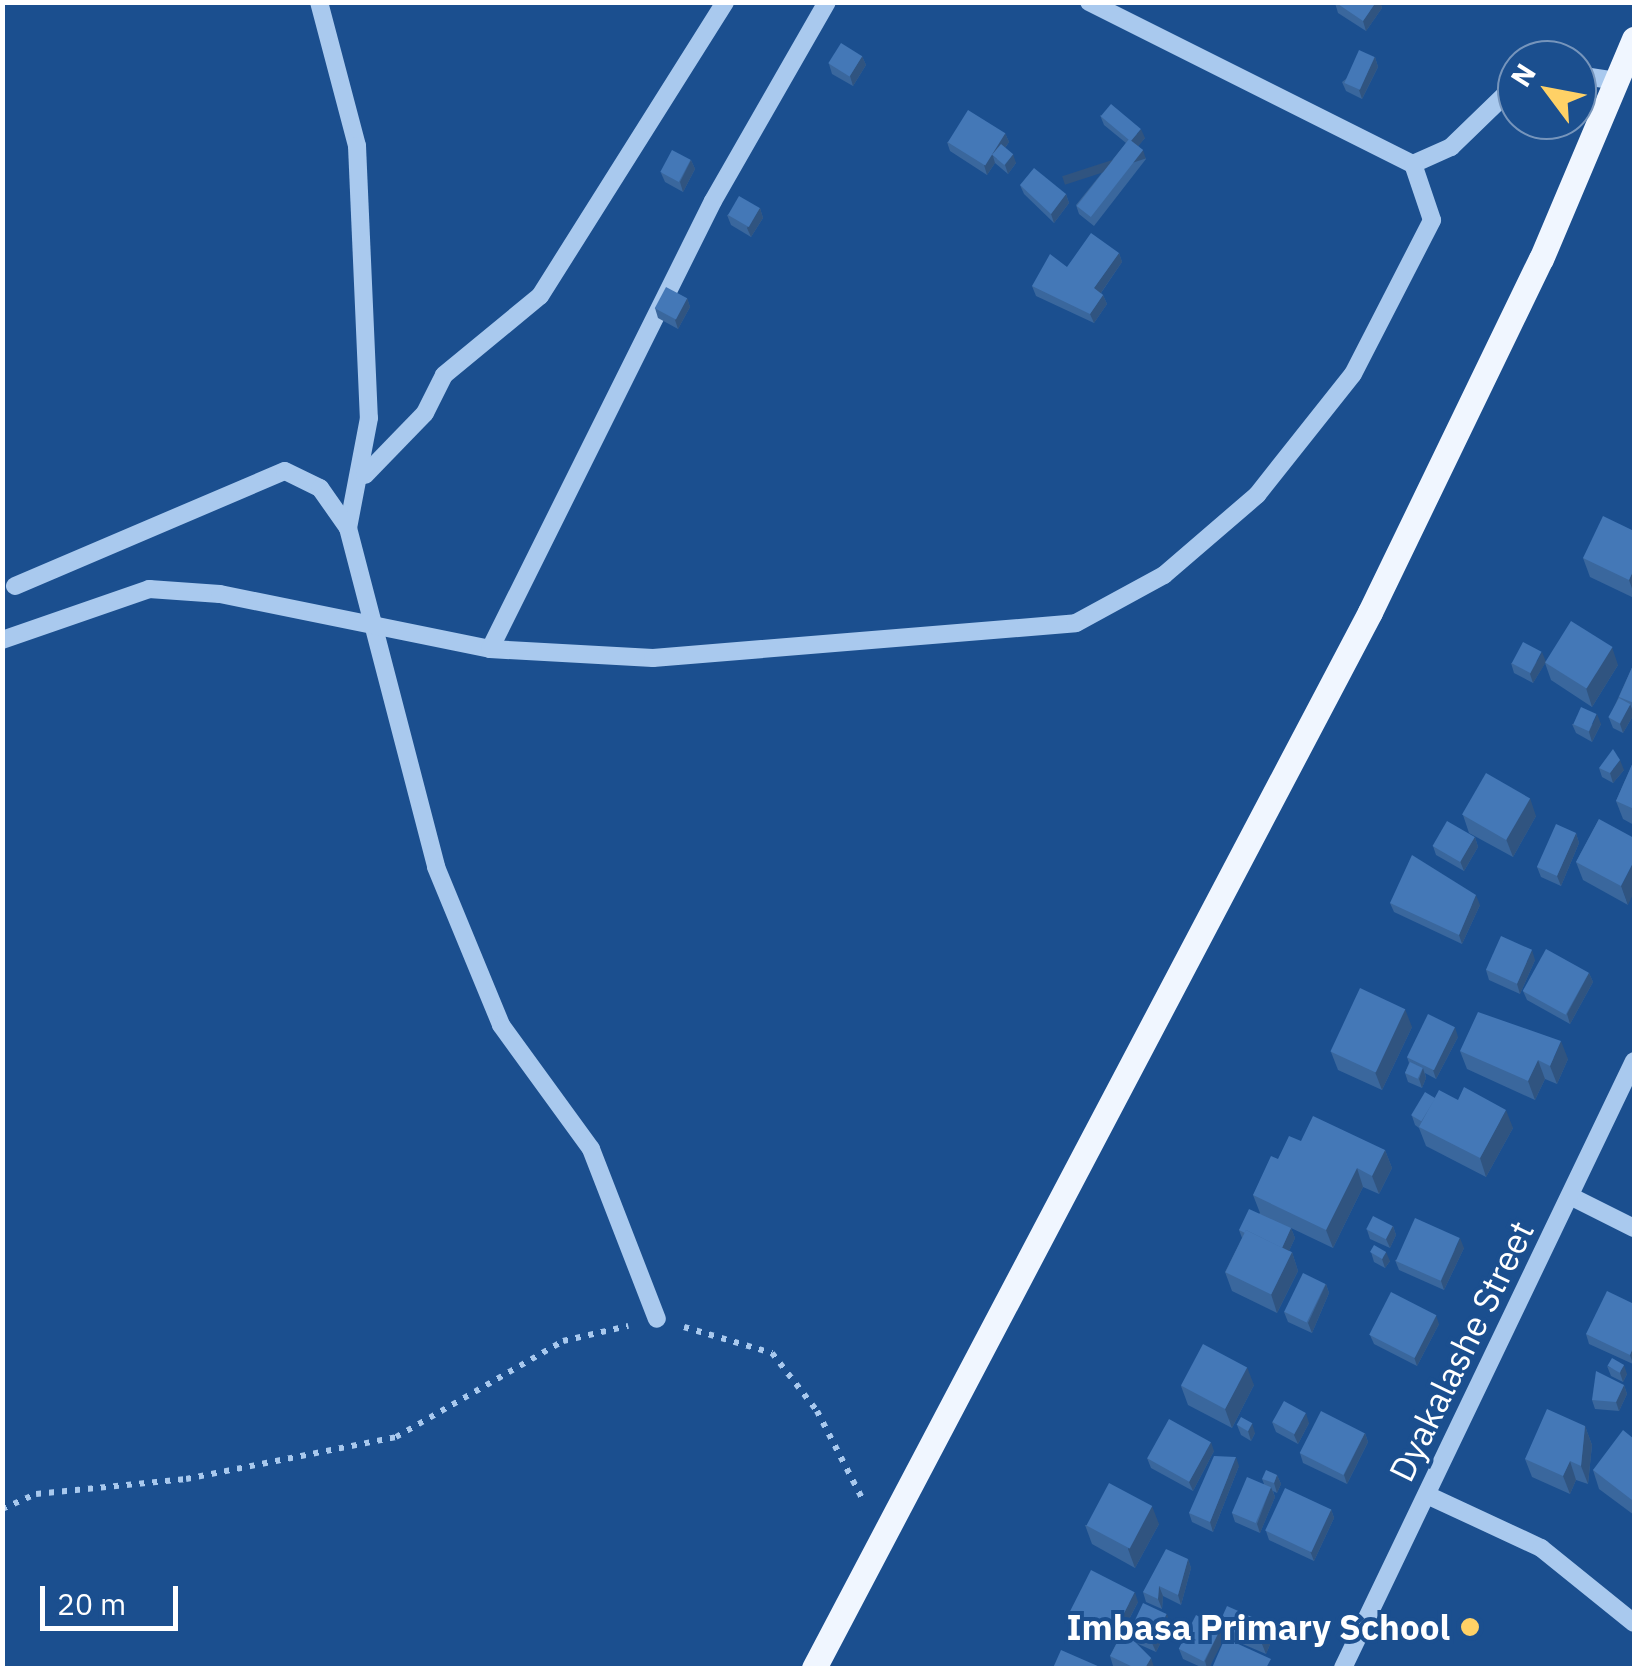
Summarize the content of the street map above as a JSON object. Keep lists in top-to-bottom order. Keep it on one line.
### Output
{"streets":{"street":["Dyakalashe Street"]},"places":["Imbasa Primary School"],"scale_bar":"20 m","north":"top left"}
